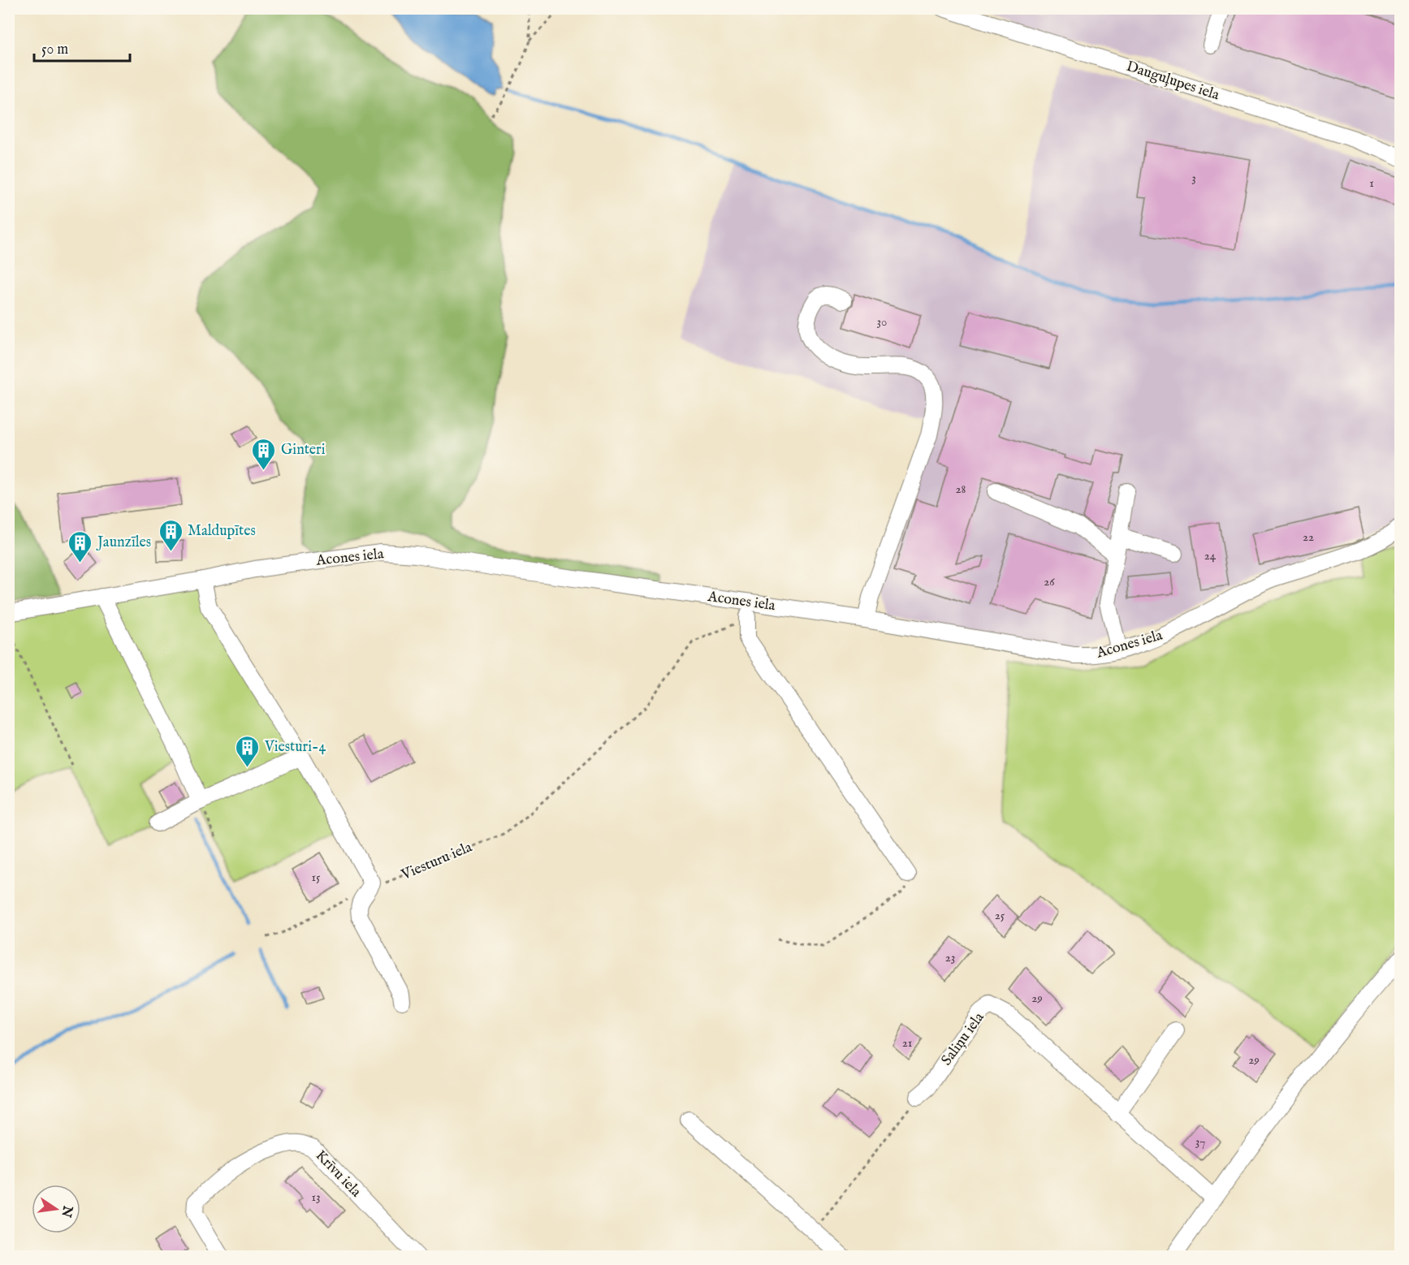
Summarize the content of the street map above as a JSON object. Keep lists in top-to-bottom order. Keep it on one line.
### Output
{"streets":{"street":["Dauguļupes iela","Acones iela","Saliņu iela","Krīvu iela"],"path":["Viesturu iela"]},"places":{"building":["Ginteri","Maldupītes","Jaunzīles","Viesturi-4"]},"house_numbers":["3","1","30","28","22","24","26","15","25","23","29","21","29","37","13"],"scale_bar":"50 m","north":"right"}
